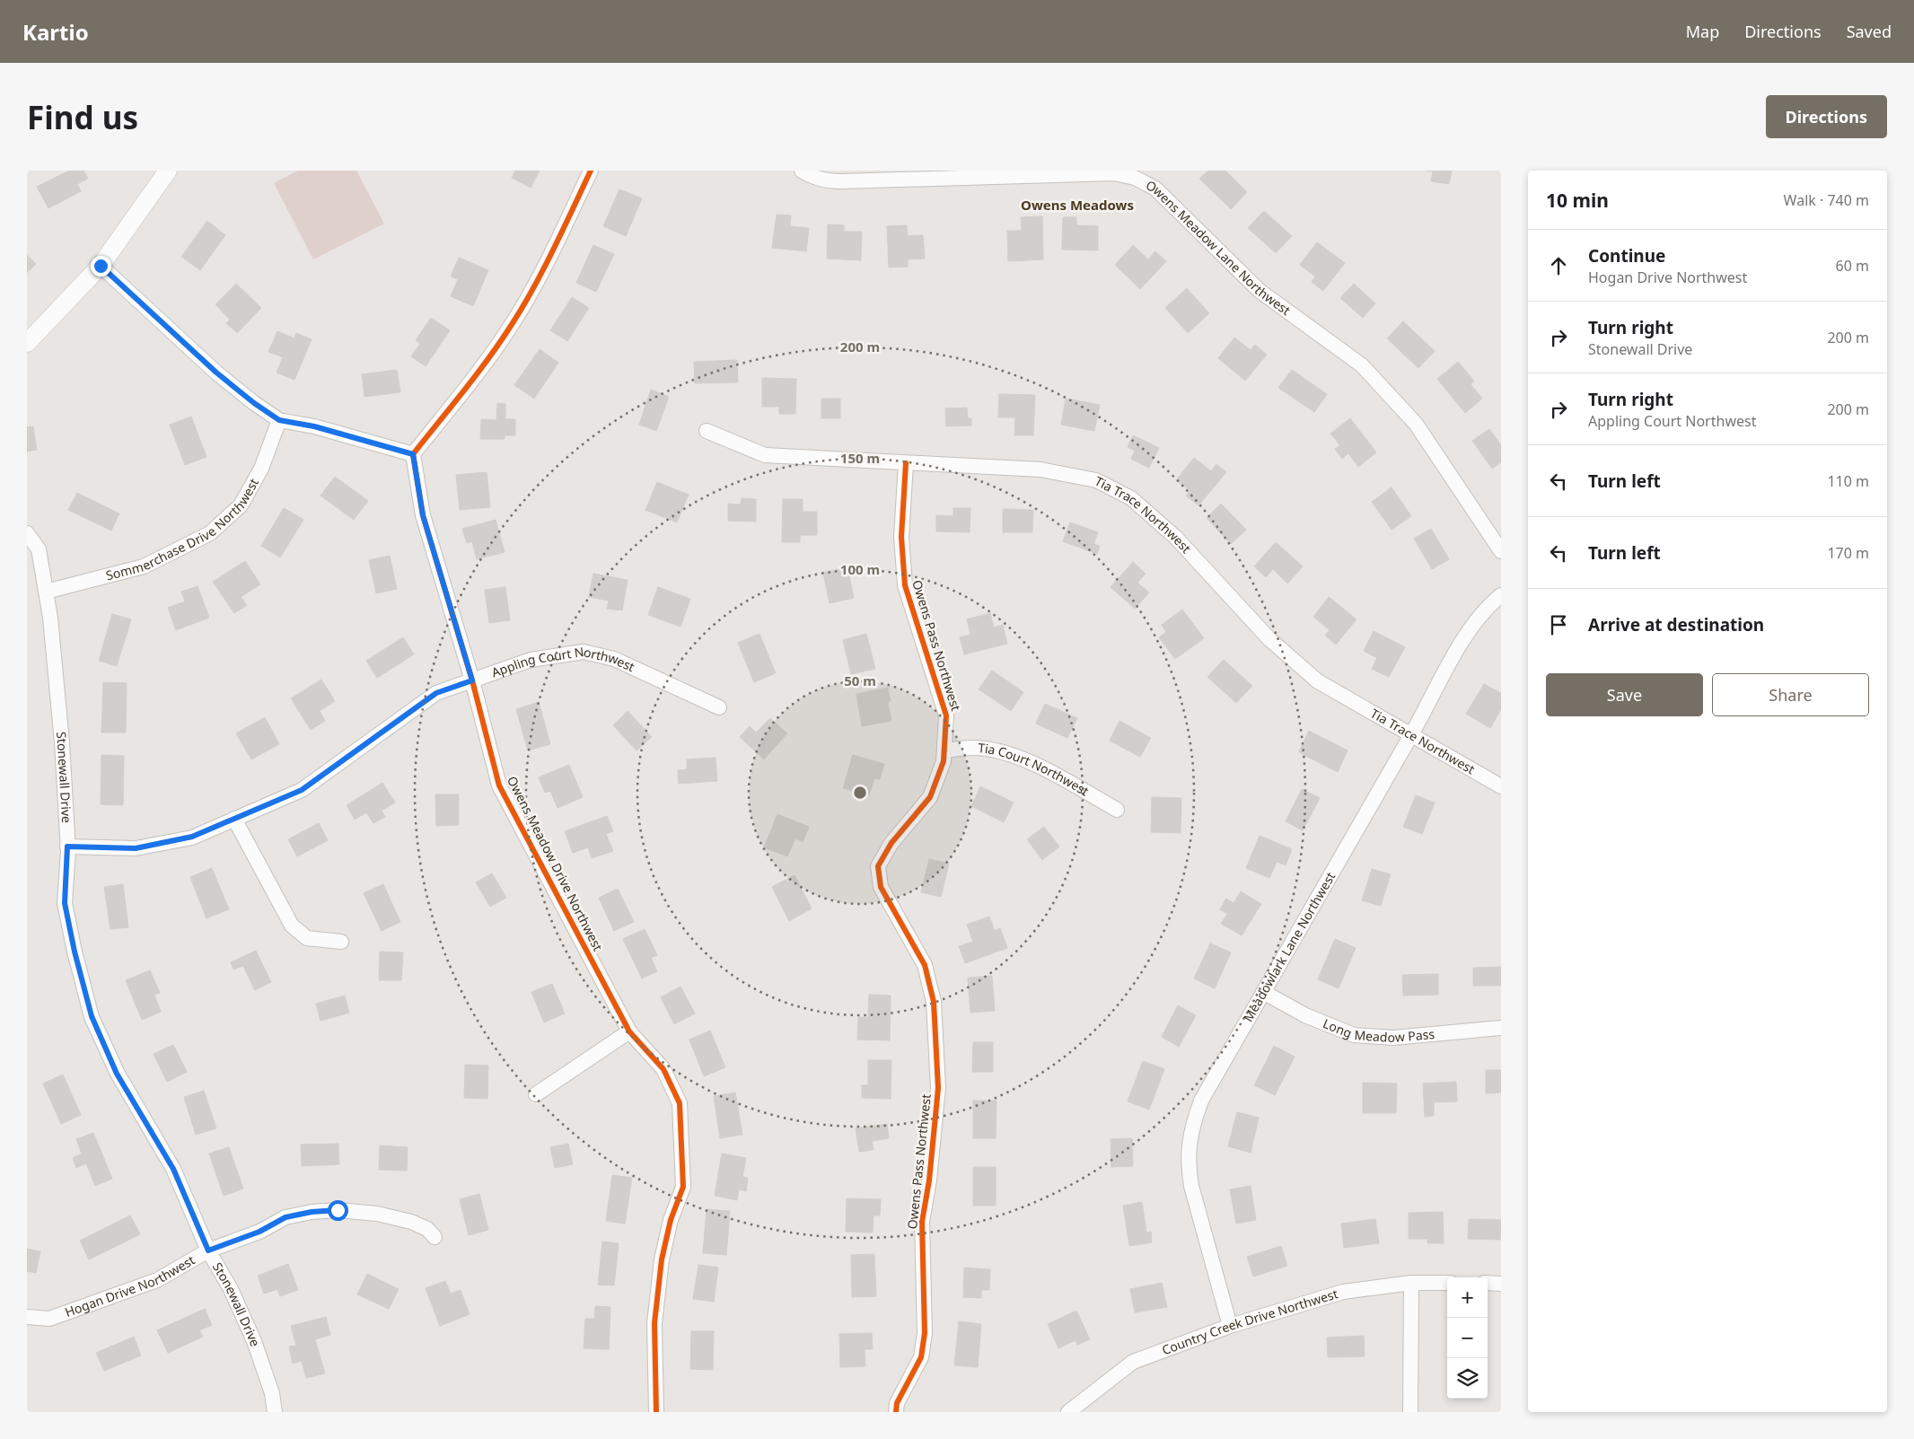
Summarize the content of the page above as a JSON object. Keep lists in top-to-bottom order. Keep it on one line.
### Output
{"streets":{"street":["Owens Meadow Lane Northwest","Tia Trace Northwest","Sommerchase Drive Northwest","Owens Pass Northwest","Appling Court Northwest","Tia Court Northwest","Stonewall Drive","Owens Meadow Drive Northwest","Meadowlark Lane Northwest","Long Meadow Pass","Hogan Drive Northwest","Country Creek Drive Northwest"]},"crossings":[["Tia Trace Northwest","Owens Pass Northwest"],["Tia Trace Northwest","Meadowlark Lane Northwest"],["Sommerchase Drive Northwest","Stonewall Drive"],["Owens Pass Northwest","Tia Court Northwest"],["Appling Court Northwest","Stonewall Drive"],["Appling Court Northwest","Owens Meadow Drive Northwest"],["Stonewall Drive","Hogan Drive Northwest"],["Meadowlark Lane Northwest","Long Meadow Pass"],["Meadowlark Lane Northwest","Country Creek Drive Northwest"]],"districts":["Owens Meadows"],"page":{"header":"Kartio","nav":["Map","Directions","Saved"],"buttons":["Directions",["Save","Share"]],"title":"Find us","heading":["10 min","Walk · 740 m"],"list":[["Continue","Hogan Drive Northwest","60 m"],["Turn right","Stonewall Drive","200 m"],["Turn right","Appling Court Northwest","200 m"],["Turn left","110 m"],["Turn left","170 m"],"Arrive at destination"],"map_buttons":["+","−"]},"rings":["200 m","150 m","100 m","50 m"]}
